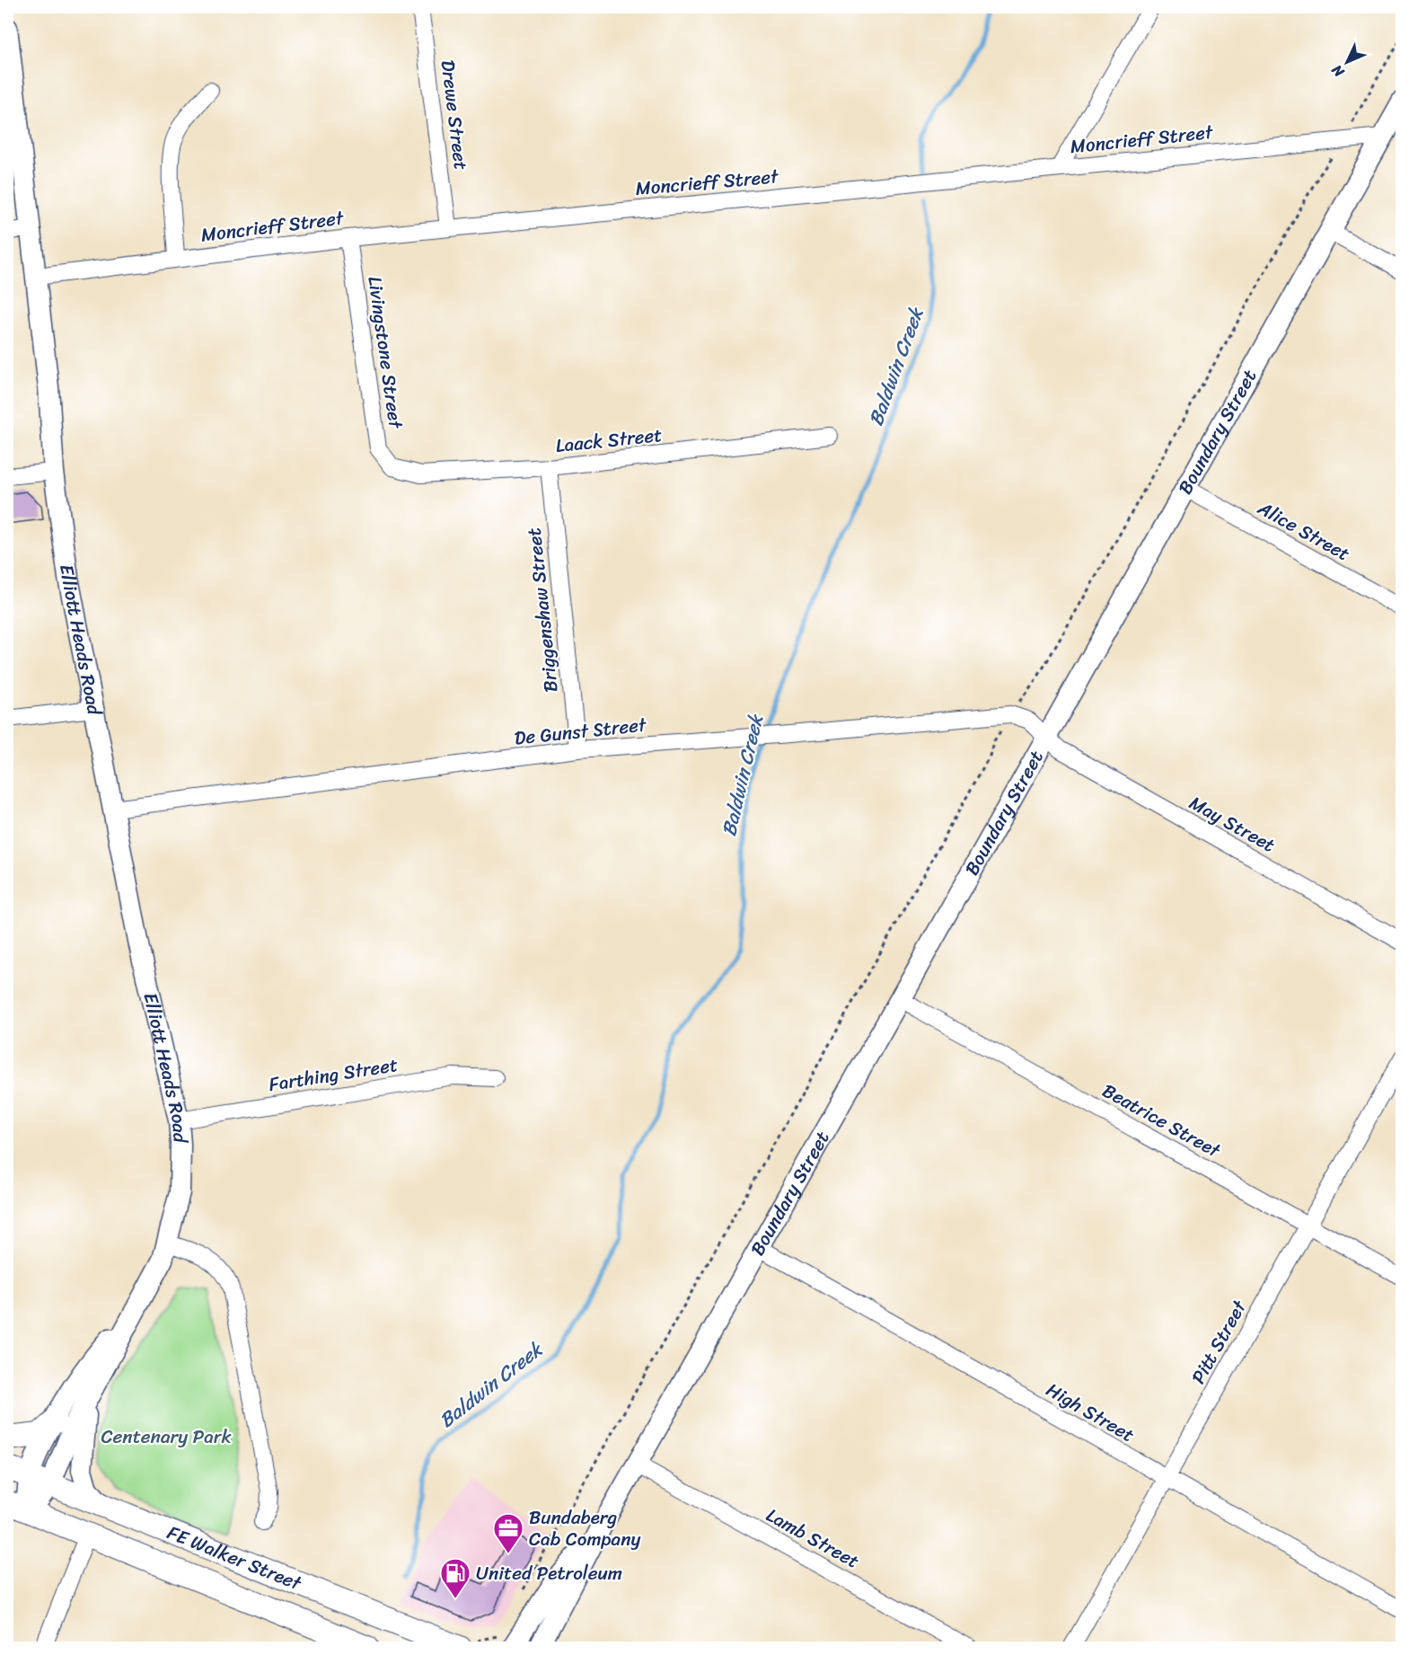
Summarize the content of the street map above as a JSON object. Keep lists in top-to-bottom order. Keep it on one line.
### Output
{"streets":{"main road":["FE Walker Street"],"street":["Drewe Street","Moncrieff Street","Livingstone Street","Boundary Street","Laack Street","Alice Street","Briggenshaw Street","Elliott Heads Road","De Gunst Street","May Street","Farthing Street","Beatrice Street","Pitt Street","High Street","Lamb Street"]},"crossings":[["Drewe Street","Moncrieff Street"],["Moncrieff Street","Livingstone Street"],["Moncrieff Street","Boundary Street"],["Moncrieff Street","Elliott Heads Road"],["Livingstone Street","Laack Street"],["Boundary Street","Alice Street"],["Boundary Street","De Gunst Street"],["Boundary Street","May Street"],["Boundary Street","Beatrice Street"],["Boundary Street","High Street"],["Boundary Street","Lamb Street"],["Laack Street","Briggenshaw Street"],["Briggenshaw Street","De Gunst Street"],["Elliott Heads Road","De Gunst Street"],["Elliott Heads Road","Farthing Street"],["Elliott Heads Road","FE Walker Street"],["De Gunst Street","May Street"],["Beatrice Street","Pitt Street"],["Pitt Street","High Street"]],"water":["Baldwin Creek"],"parks":["Centenary Park"],"places":{"office":["Bundaberg Cab Company"],"fuel station":["United Petroleum"]},"north":"bottom left"}
